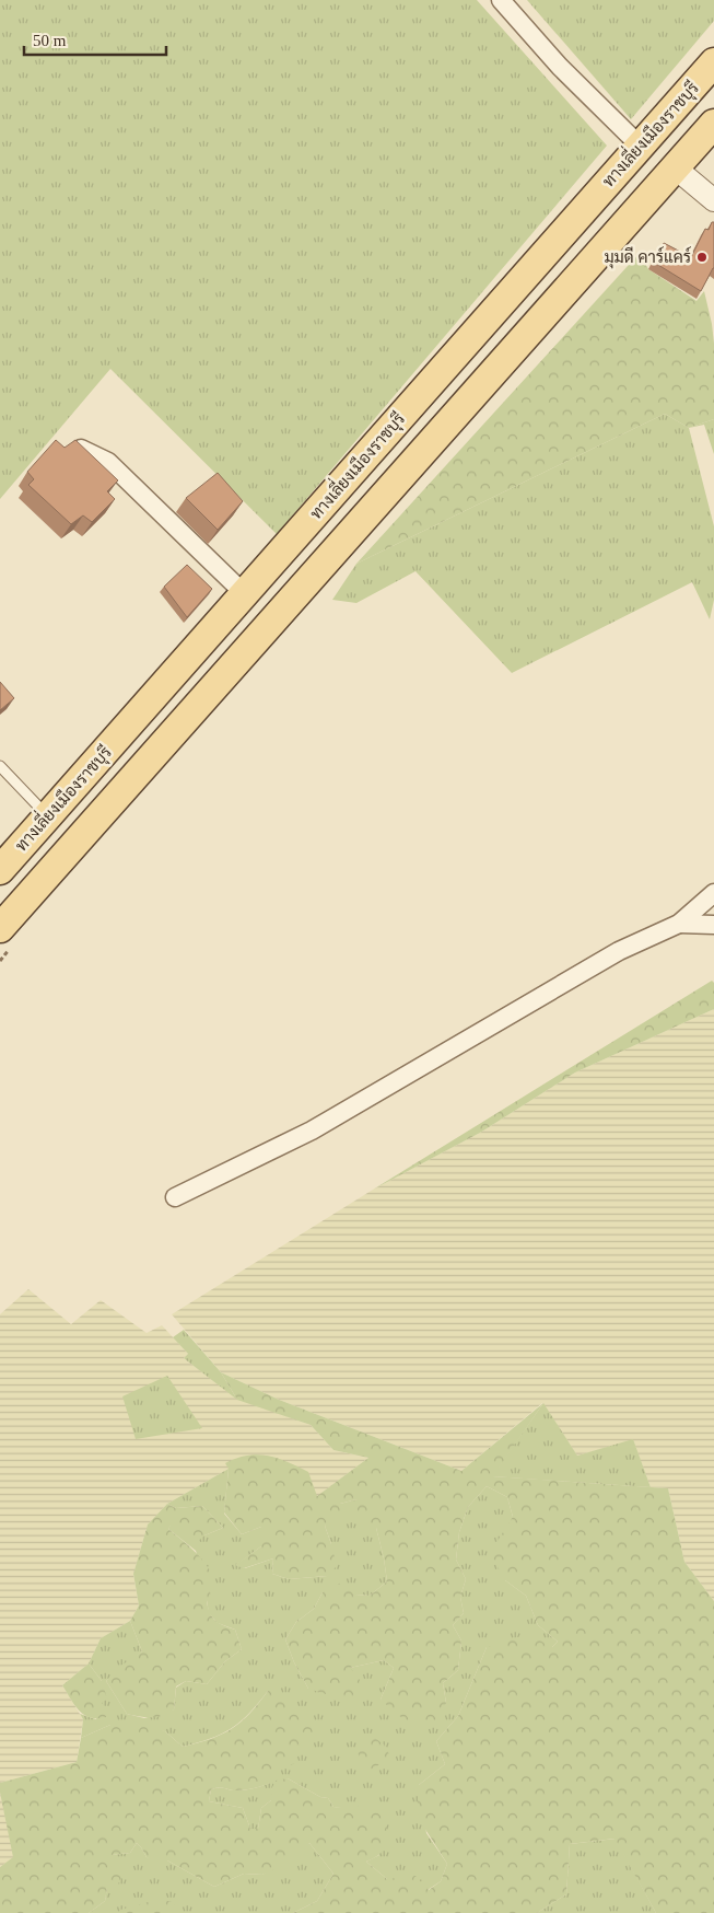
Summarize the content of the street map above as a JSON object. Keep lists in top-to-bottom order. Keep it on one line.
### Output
{"streets":{"main road":["ทางเลี่ยงเมืองราชบุรี"]},"places":["มุมดี คาร์แคร์"],"scale_bar":"50 m"}
